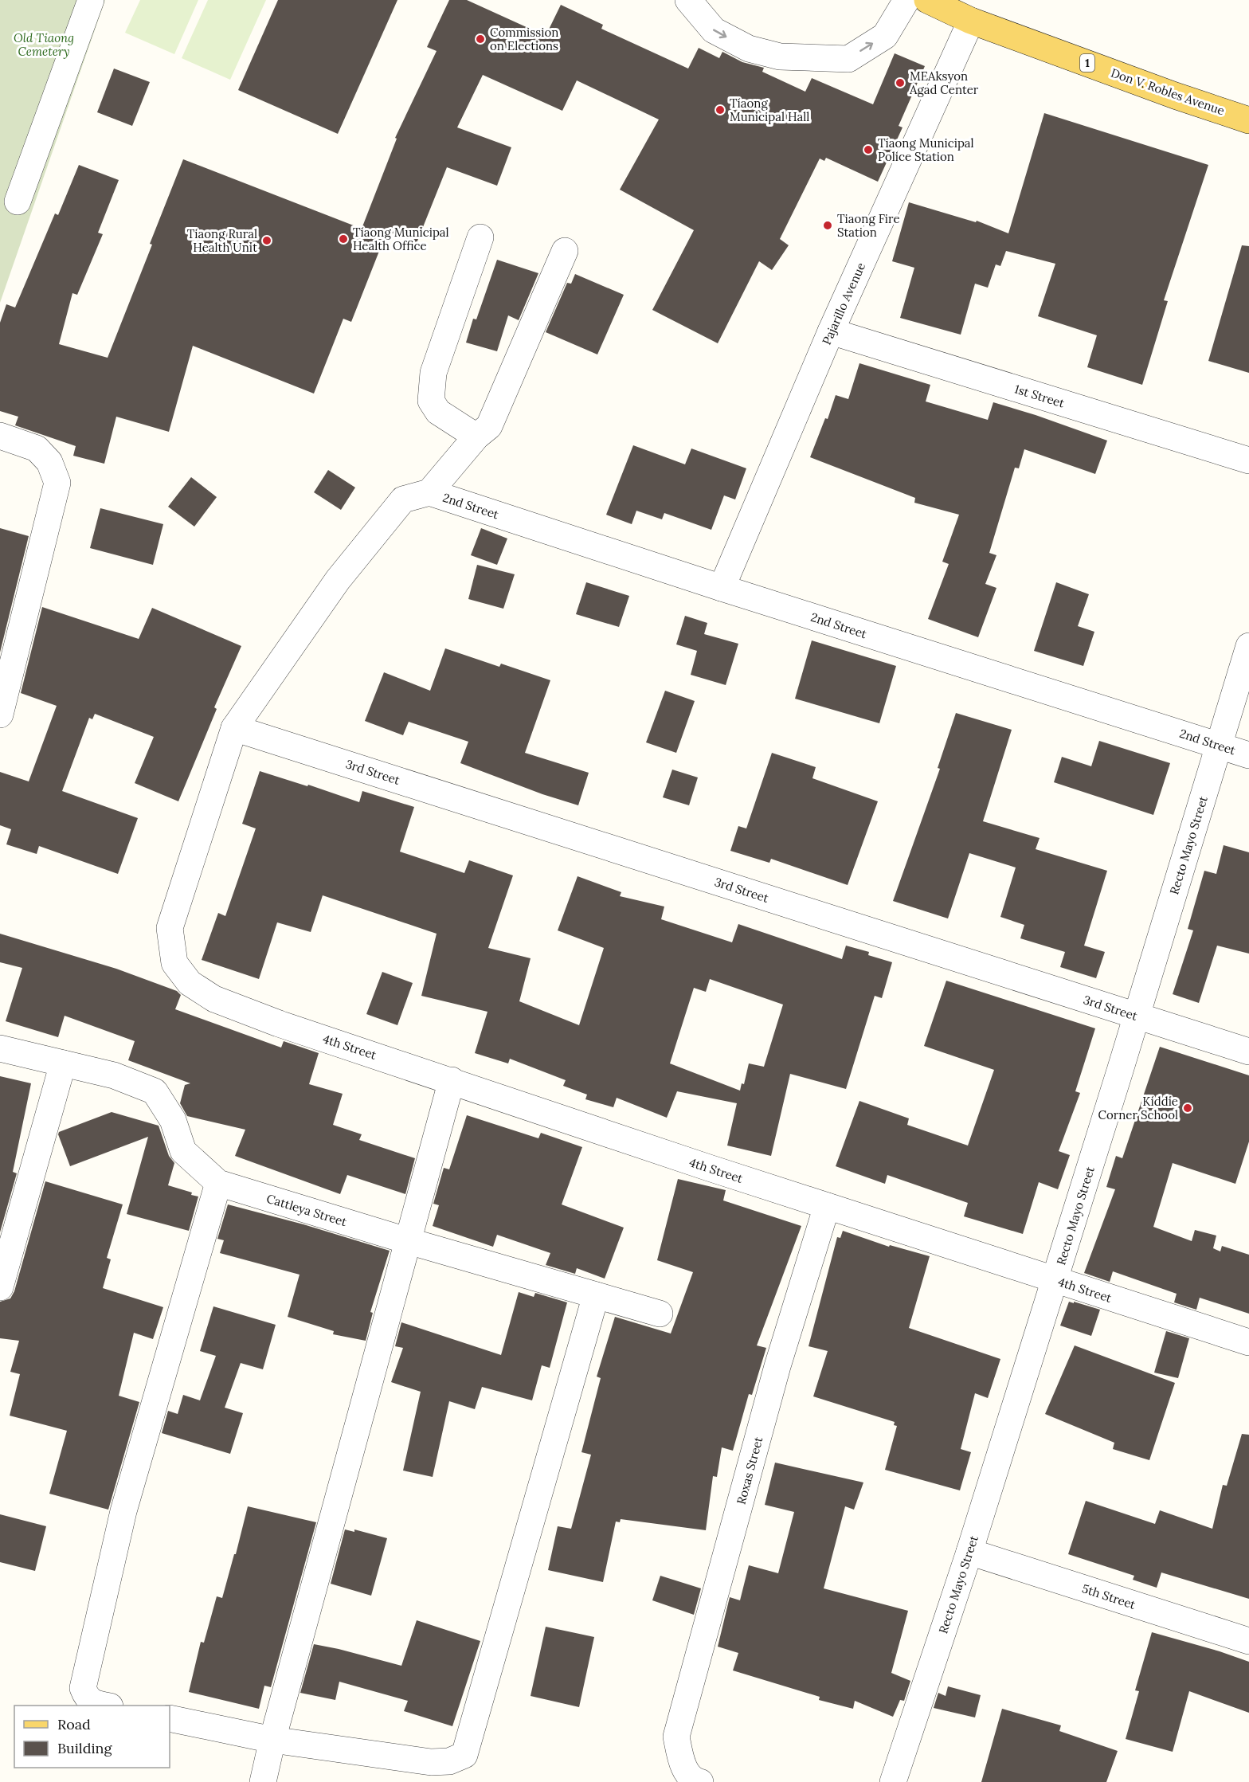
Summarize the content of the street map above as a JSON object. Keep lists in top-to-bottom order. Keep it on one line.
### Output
{"streets":{"main road":["1","Don V. Robles Avenue"],"street":["Pajarillo Avenue","1st Street","2nd Street","3rd Street","Recto Mayo Street","4th Street","Cattleya Street","Roxas Street","5th Street"]},"crossings":[["Don V. Robles Avenue","Pajarillo Avenue"],["Pajarillo Avenue","1st Street"],["Pajarillo Avenue","2nd Street"],["2nd Street","Recto Mayo Street"],["2nd Street","4th Street"],["3rd Street","Recto Mayo Street"],["3rd Street","4th Street"],["Recto Mayo Street","4th Street"],["Recto Mayo Street","5th Street"],["4th Street","Roxas Street"]],"parks":["Old Tiaong Cemetery"],"places":["Commission on Elections","MEAksyon Agad Center","Tiaong Municipal Hall","Tiaong Municipal Police Station","Tiaong Fire Station","Tiaong Municipal Health Office","Tiaong Rural Health Unit","Kiddie Corner School"],"legend":["Road","Building"]}
